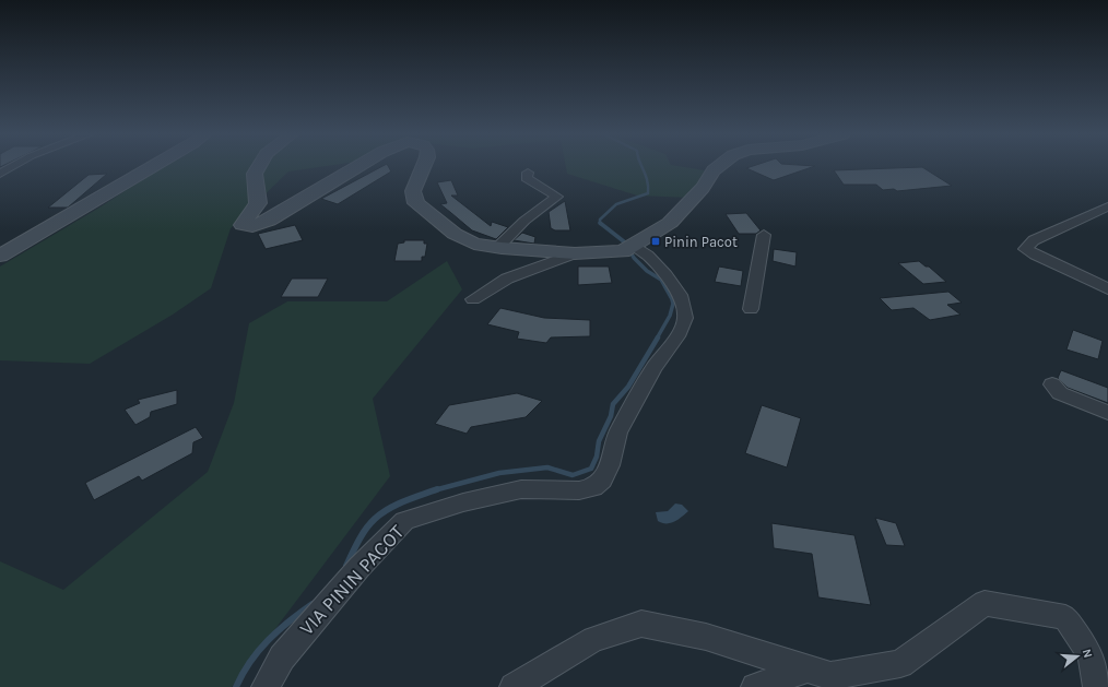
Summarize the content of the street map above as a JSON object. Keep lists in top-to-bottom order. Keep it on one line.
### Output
{"streets":{"street":["VIA PININ PACOT"]},"places":{"transit":["Pinin Pacot"]},"north":"right"}
